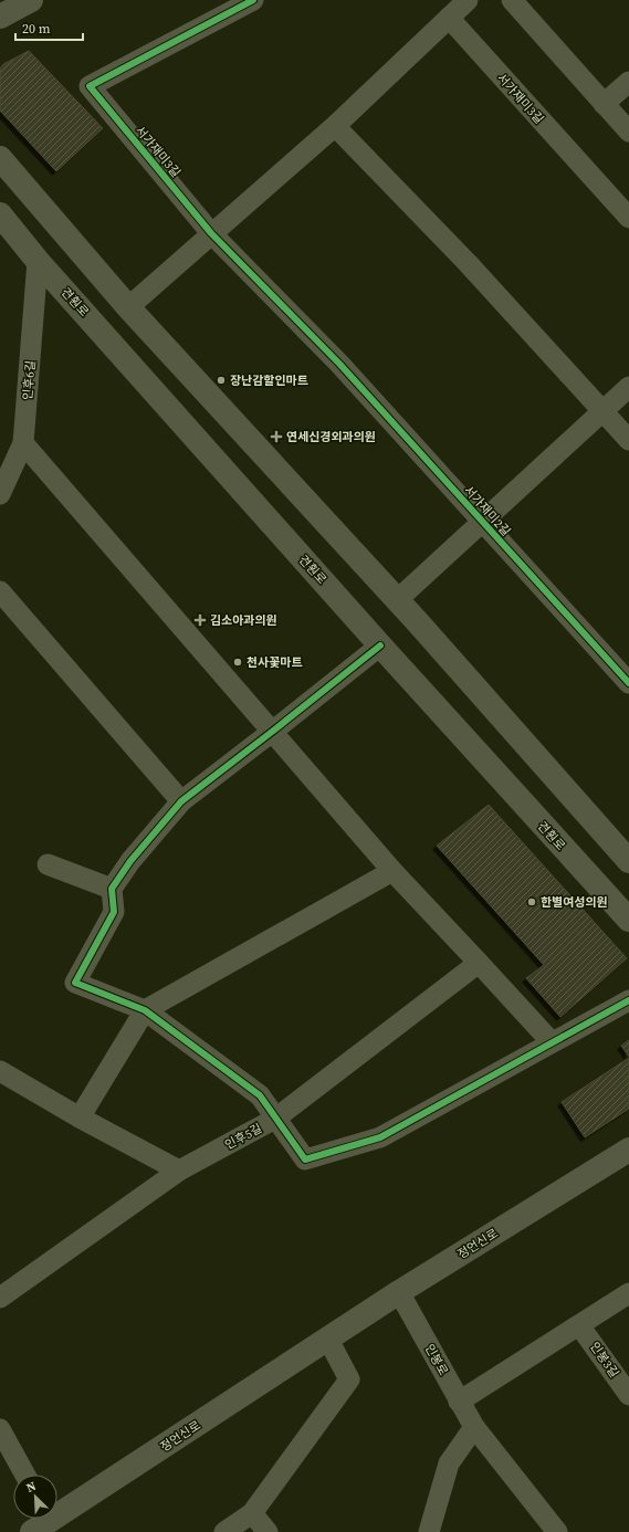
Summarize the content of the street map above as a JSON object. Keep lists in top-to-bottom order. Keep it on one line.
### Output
{"streets":{"street":["서가재미3길","견훤로","인후6길","서가재미2길","인후5길","정언신로","인봉로","인봉3길"]},"crossings":[["서가재미3길","서가재미2길"],["견훤로","인후6길"],["정언신로","인봉로"]],"places":{"other":["장난감할인마트","천사꽃마트","한별여성의원"],"health":["연세신경외과의원","김소아과의원"]},"scale_bar":"20 m","north":"top left"}
